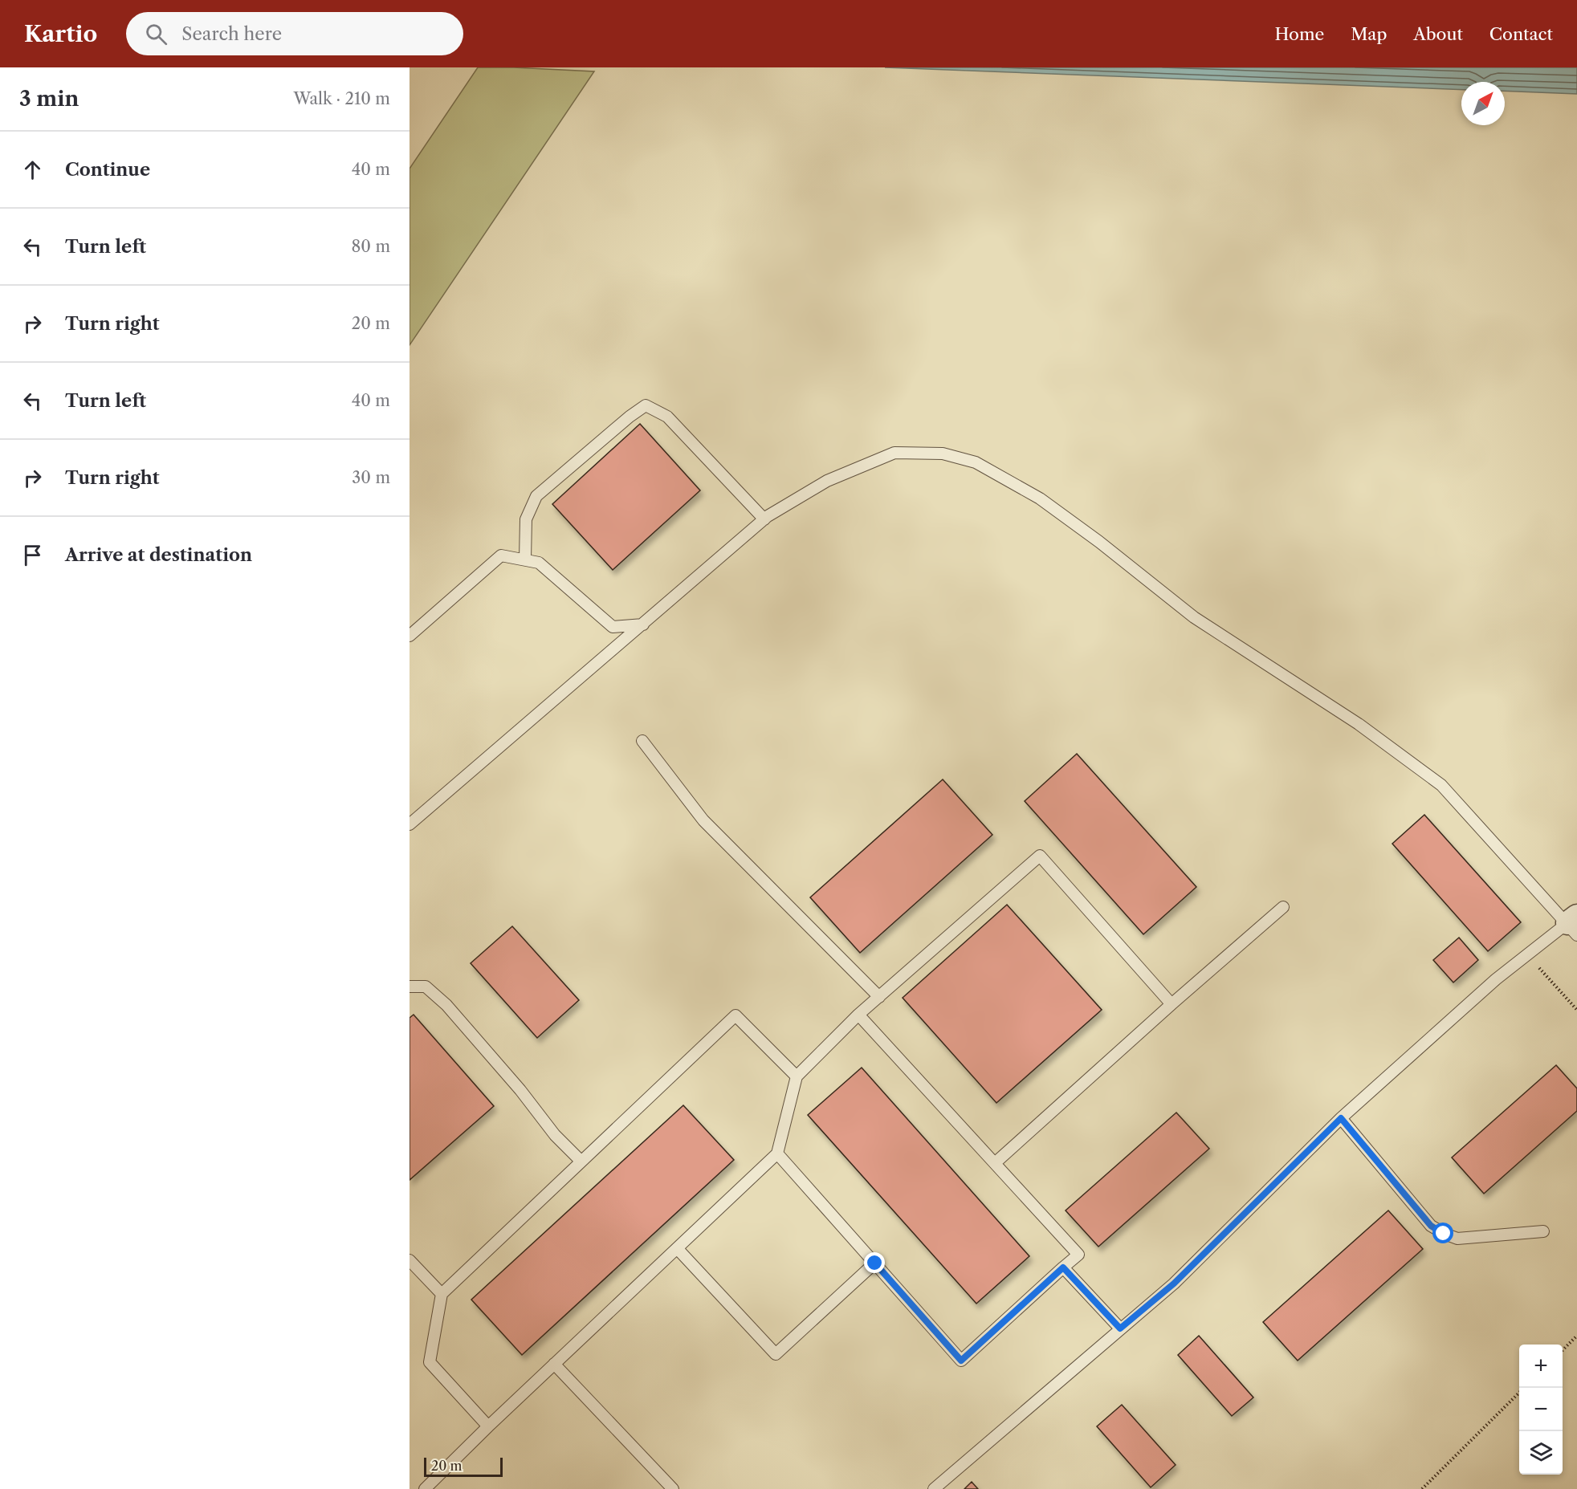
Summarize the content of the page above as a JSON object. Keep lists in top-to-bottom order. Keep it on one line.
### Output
{"scale_bar":"20 m","north":"top right","page":{"header":"Kartio","search":"Search here","nav":["Home","Map","About","Contact"],"heading":["3 min","Walk · 210 m"],"list":[["Continue","40 m"],["Turn left","80 m"],["Turn right","20 m"],["Turn left","40 m"],["Turn right","30 m"],"Arrive at destination"],"map_buttons":["+","−"],"scale":"20 m"}}
